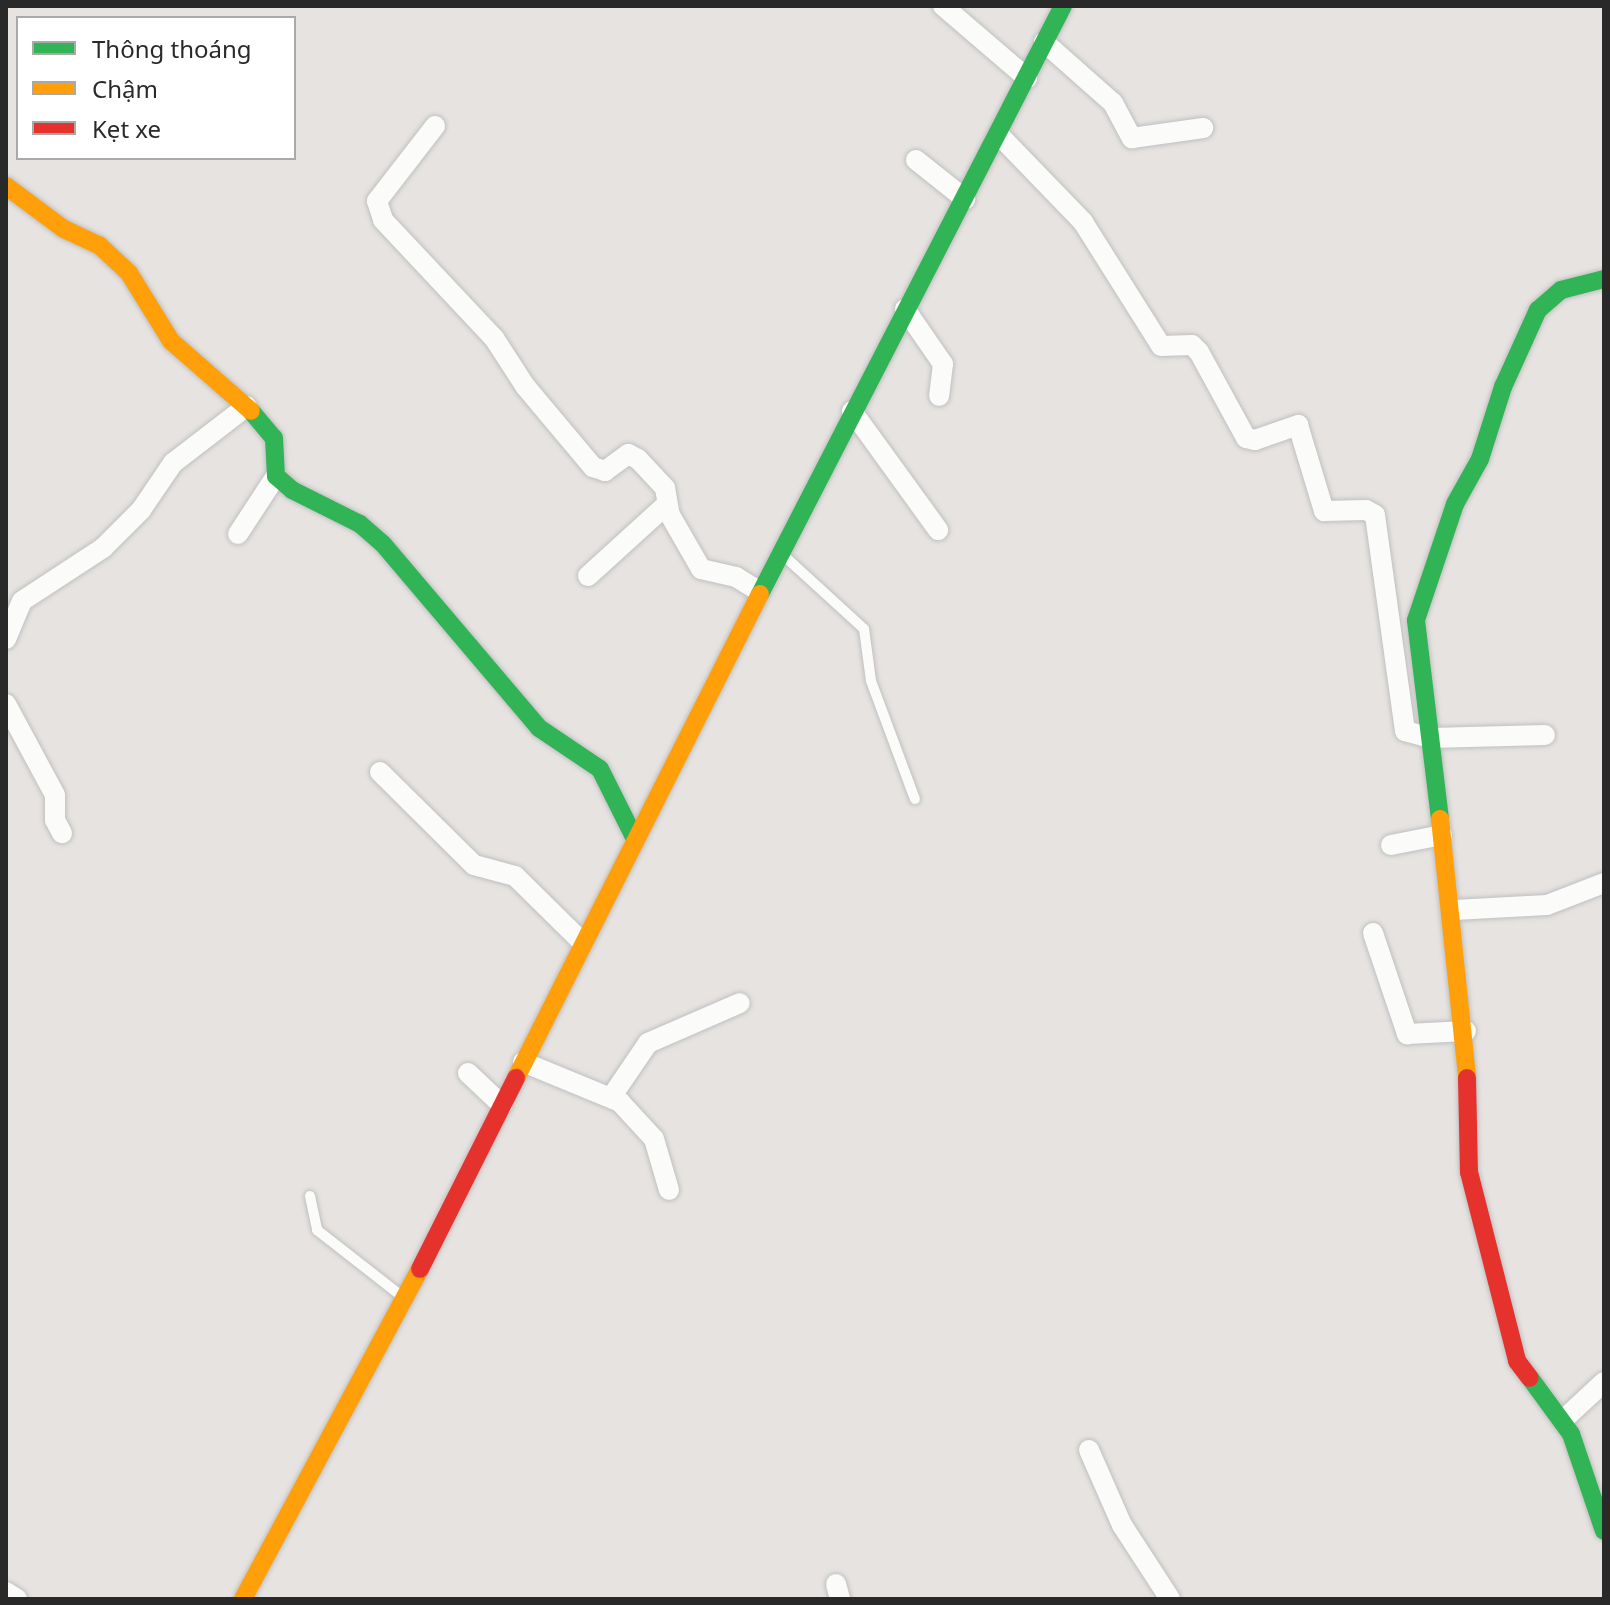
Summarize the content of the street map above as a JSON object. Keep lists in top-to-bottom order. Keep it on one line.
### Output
{"legend":["Thông thoáng","Chậm","Kẹt xe"]}
